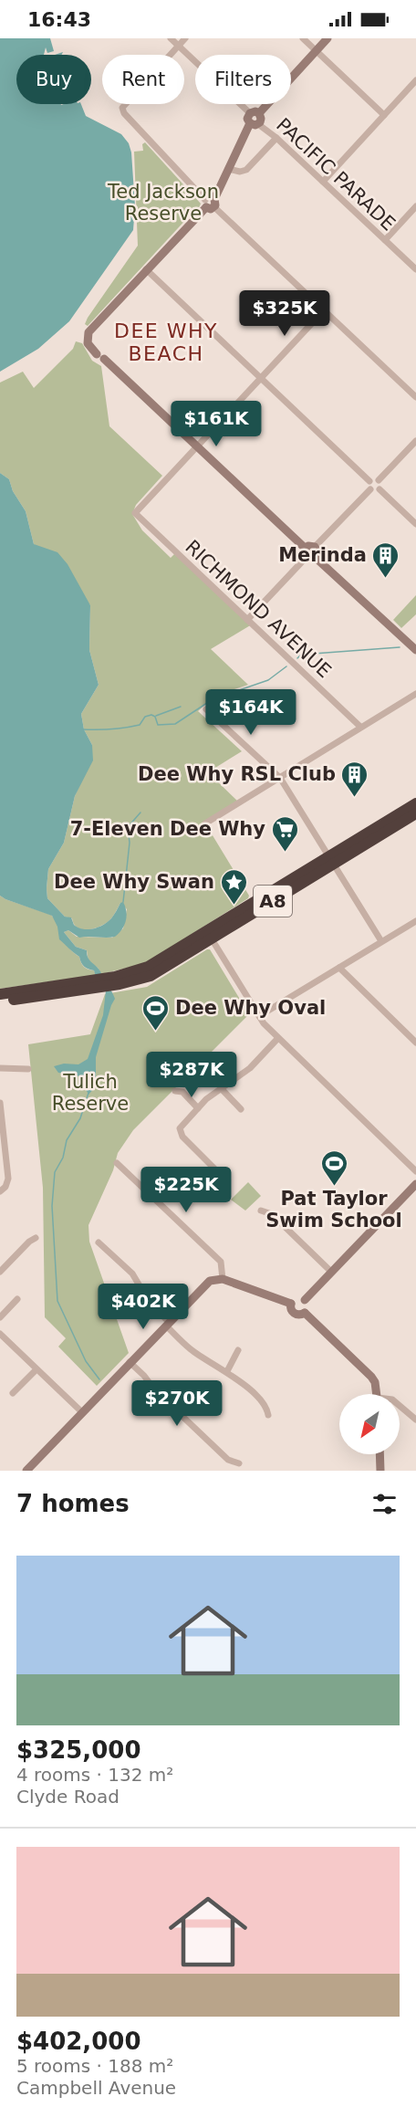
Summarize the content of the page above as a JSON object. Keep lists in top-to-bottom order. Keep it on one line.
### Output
{"streets":{"highway":["A8"],"street":["PACIFIC PARADE","RICHMOND AVENUE"]},"districts":["DEE WHY BEACH"],"parks":["Ted Jackson Reserve","Tulich Reserve"],"places":{"building":["Merinda","Dee Why RSL Club"],"supermarket":["7-Eleven Dee Why"],"place":["Dee Why Swan"],"sports":["Dee Why Oval","Pat Taylor Swim School"]},"north":"bottom left","page":{"status":"16:43","chip":["Buy","Rent","Filters"],"price":["$325K","$161K","$164K","$287K","$225K","$402K","$270K"],"heading":"7 homes","list":[{"name":"$325,000","note":"4 rooms · 132 m² · Clyde Road"},{"name":"$402,000","note":"5 rooms · 188 m² · Campbell Avenue"}]}}
